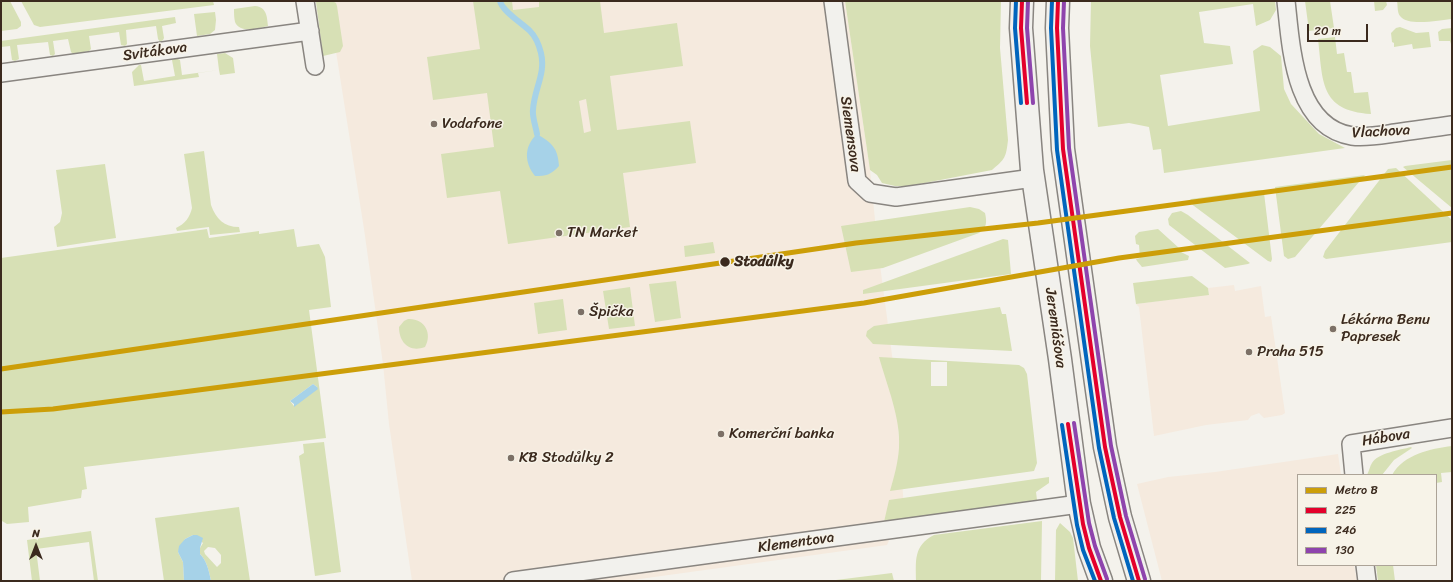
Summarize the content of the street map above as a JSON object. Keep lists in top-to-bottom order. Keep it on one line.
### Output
{"streets":{"main road":["Jeremiášova"],"street":["Svitákova","Vlachova","Siemensova","Hábova","Klementova"]},"crossings":[["Siemensova","Jeremiášova"],["Jeremiášova","Klementova"]],"places":["Vodafone","TN Market","Stodůlky","Špička","Lékárna Benu Papresek","Praha 515","Komerční banka","KB Stodůlky 2"],"lines":["transit line 225","transit line 246","transit line 130","metro line B"],"legend":["Metro B","225","246","130"],"scale_bar":"20 m","north":"top"}
